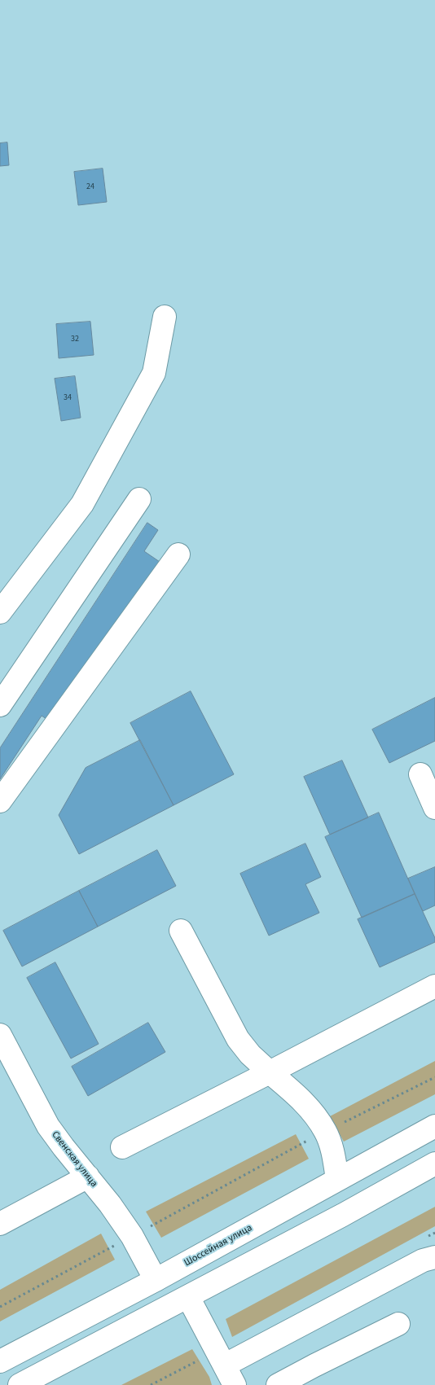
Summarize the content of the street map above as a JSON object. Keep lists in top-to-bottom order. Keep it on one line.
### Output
{"streets":{"main road":["Свенская улица","Шоссейная улица"]},"crossings":[["Свенская улица","Шоссейная улица"]],"house_numbers":["24","32","34"]}
